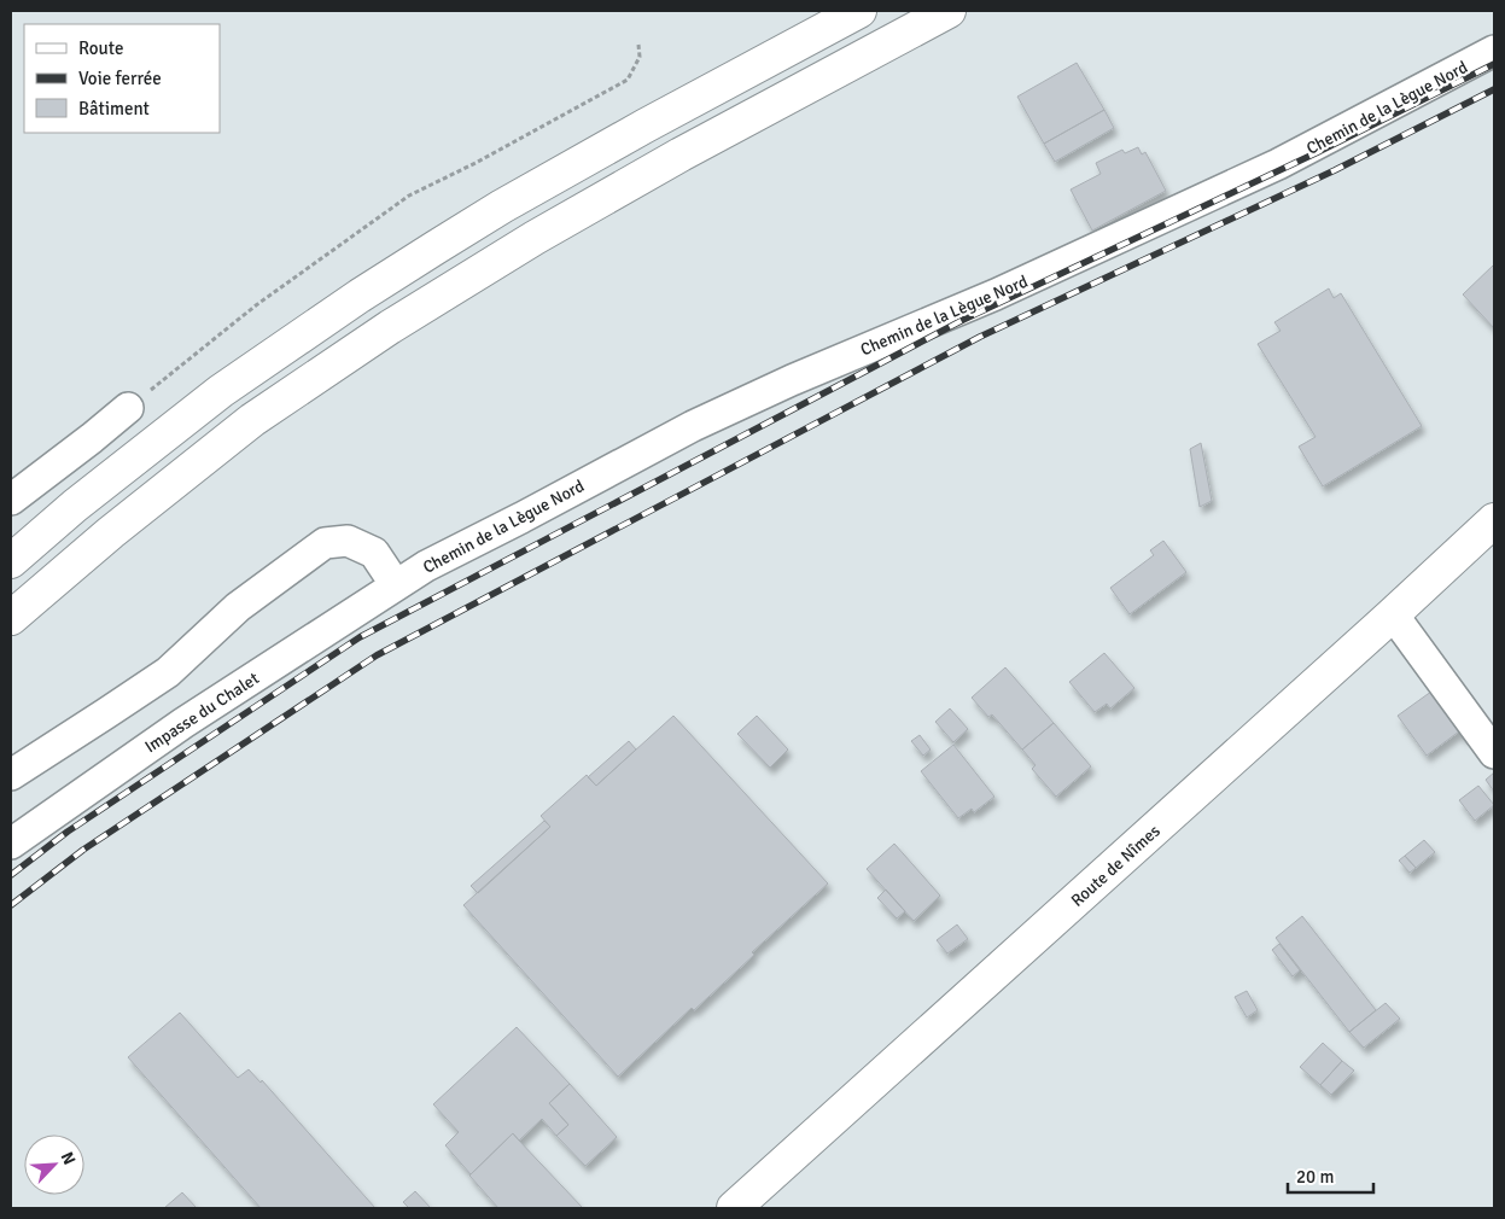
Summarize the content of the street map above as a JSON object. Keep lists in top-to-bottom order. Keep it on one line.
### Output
{"streets":{"main road":["Route de Nîmes"],"street":["Chemin de la Lègue Nord","Impasse du Chalet"]},"crossings":[["Chemin de la Lègue Nord","Impasse du Chalet"]],"legend":["Route","Voie ferrée","Bâtiment"],"scale_bar":"20 m","north":"top right"}
